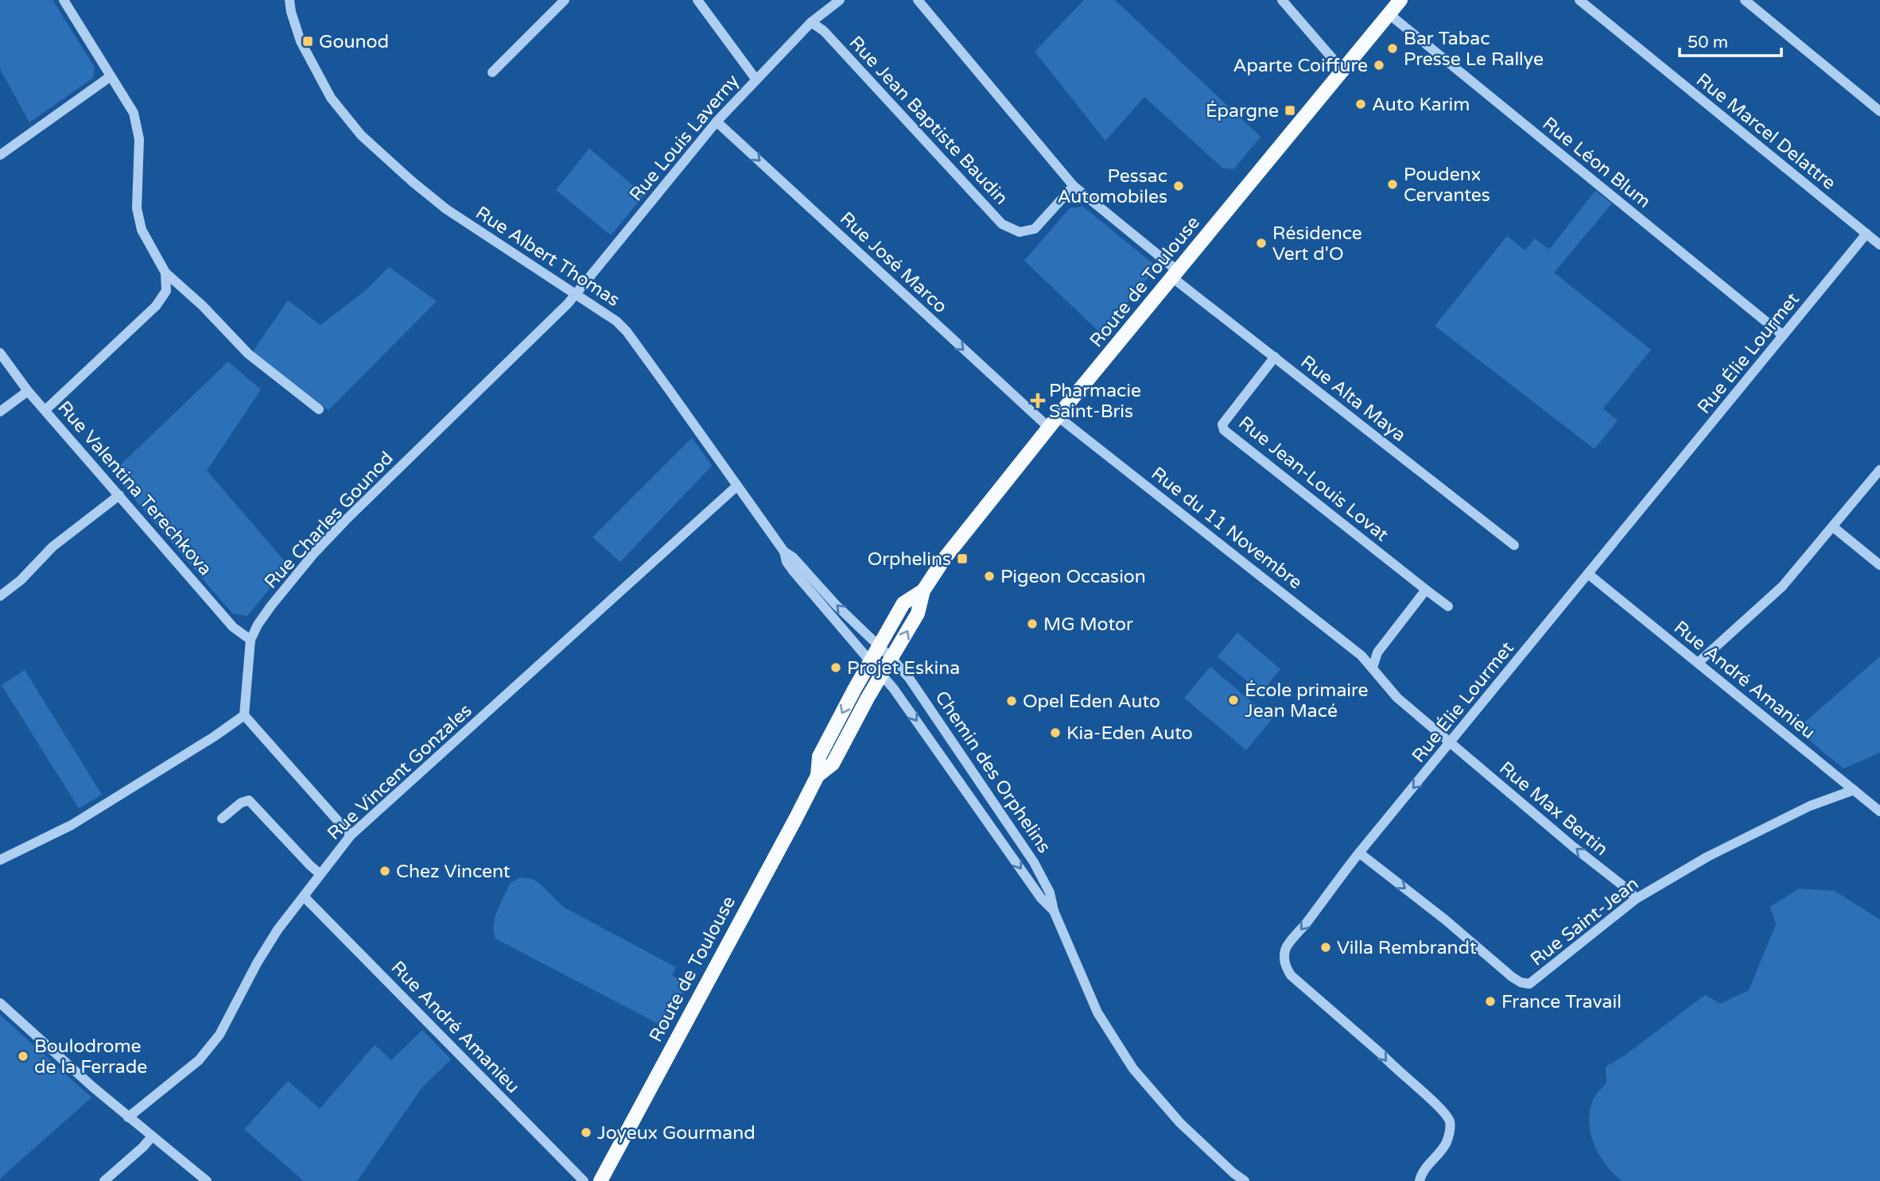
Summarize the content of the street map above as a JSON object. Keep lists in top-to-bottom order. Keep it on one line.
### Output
{"streets":{"main road":["Route de Toulouse"],"street":["Rue Jean Baptiste Baudin","Rue Marcel Delattre","Rue Louis Laverny","Rue Léon Blum","Rue Albert Thomas","Rue José Marco","Rue Élie Lourmet","Rue Alta Maya","Rue Jean-Louis Lovat","Rue Valentina Terechkova","Rue Charles Gounod","Rue du 11 Novembre","Rue André Amanieu","Rue Vincent Gonzales","Chemin des Orphelins","Rue Max Bertin","Rue Saint-Jean"]},"crossings":[["Rue Jean Baptiste Baudin","Rue Alta Maya"],["Rue Marcel Delattre","Rue Élie Lourmet"],["Rue Louis Laverny","Rue Albert Thomas"],["Rue Louis Laverny","Rue José Marco"],["Rue Louis Laverny","Rue Charles Gounod"],["Rue Léon Blum","Route de Toulouse"],["Rue Léon Blum","Rue Élie Lourmet"],["Rue Albert Thomas","Route de Toulouse"],["Rue Albert Thomas","Rue Charles Gounod"],["Rue Albert Thomas","Rue Vincent Gonzales"],["Rue Albert Thomas","Chemin des Orphelins"],["Rue José Marco","Route de Toulouse"],["Route de Toulouse","Rue Alta Maya"],["Route de Toulouse","Rue du 11 Novembre"],["Route de Toulouse","Chemin des Orphelins"],["Rue Élie Lourmet","Rue du 11 Novembre"],["Rue Élie Lourmet","Rue André Amanieu"],["Rue Élie Lourmet","Rue Max Bertin"],["Rue Élie Lourmet","Rue Saint-Jean"],["Rue Alta Maya","Rue Jean-Louis Lovat"],["Rue Valentina Terechkova","Rue Charles Gounod"],["Rue du 11 Novembre","Rue Max Bertin"],["Rue André Amanieu","Rue Vincent Gonzales"],["Rue André Amanieu","Rue Saint-Jean"],["Rue Max Bertin","Rue Saint-Jean"]],"one_way":["Rue José Marco","Rue Max Bertin"],"places":{"transit":["Gounod","Épargne","Orphelins"],"other":["Bar Tabac Presse Le Rallye","Aparte Coiffure","Auto Karim","Poudenx Cervantes","Pessac Automobiles","Résidence Vert d'O","Pigeon Occasion","MG Motor","Projet Eskina","École primaire Jean Macé","Opel Eden Auto","Kia-Eden Auto","Chez Vincent","Villa Rembrandt","France Travail","Boulodrome de la Ferrade","Joyeux Gourmand"],"health":["Pharmacie Saint-Bris"]},"scale_bar":"50 m"}
